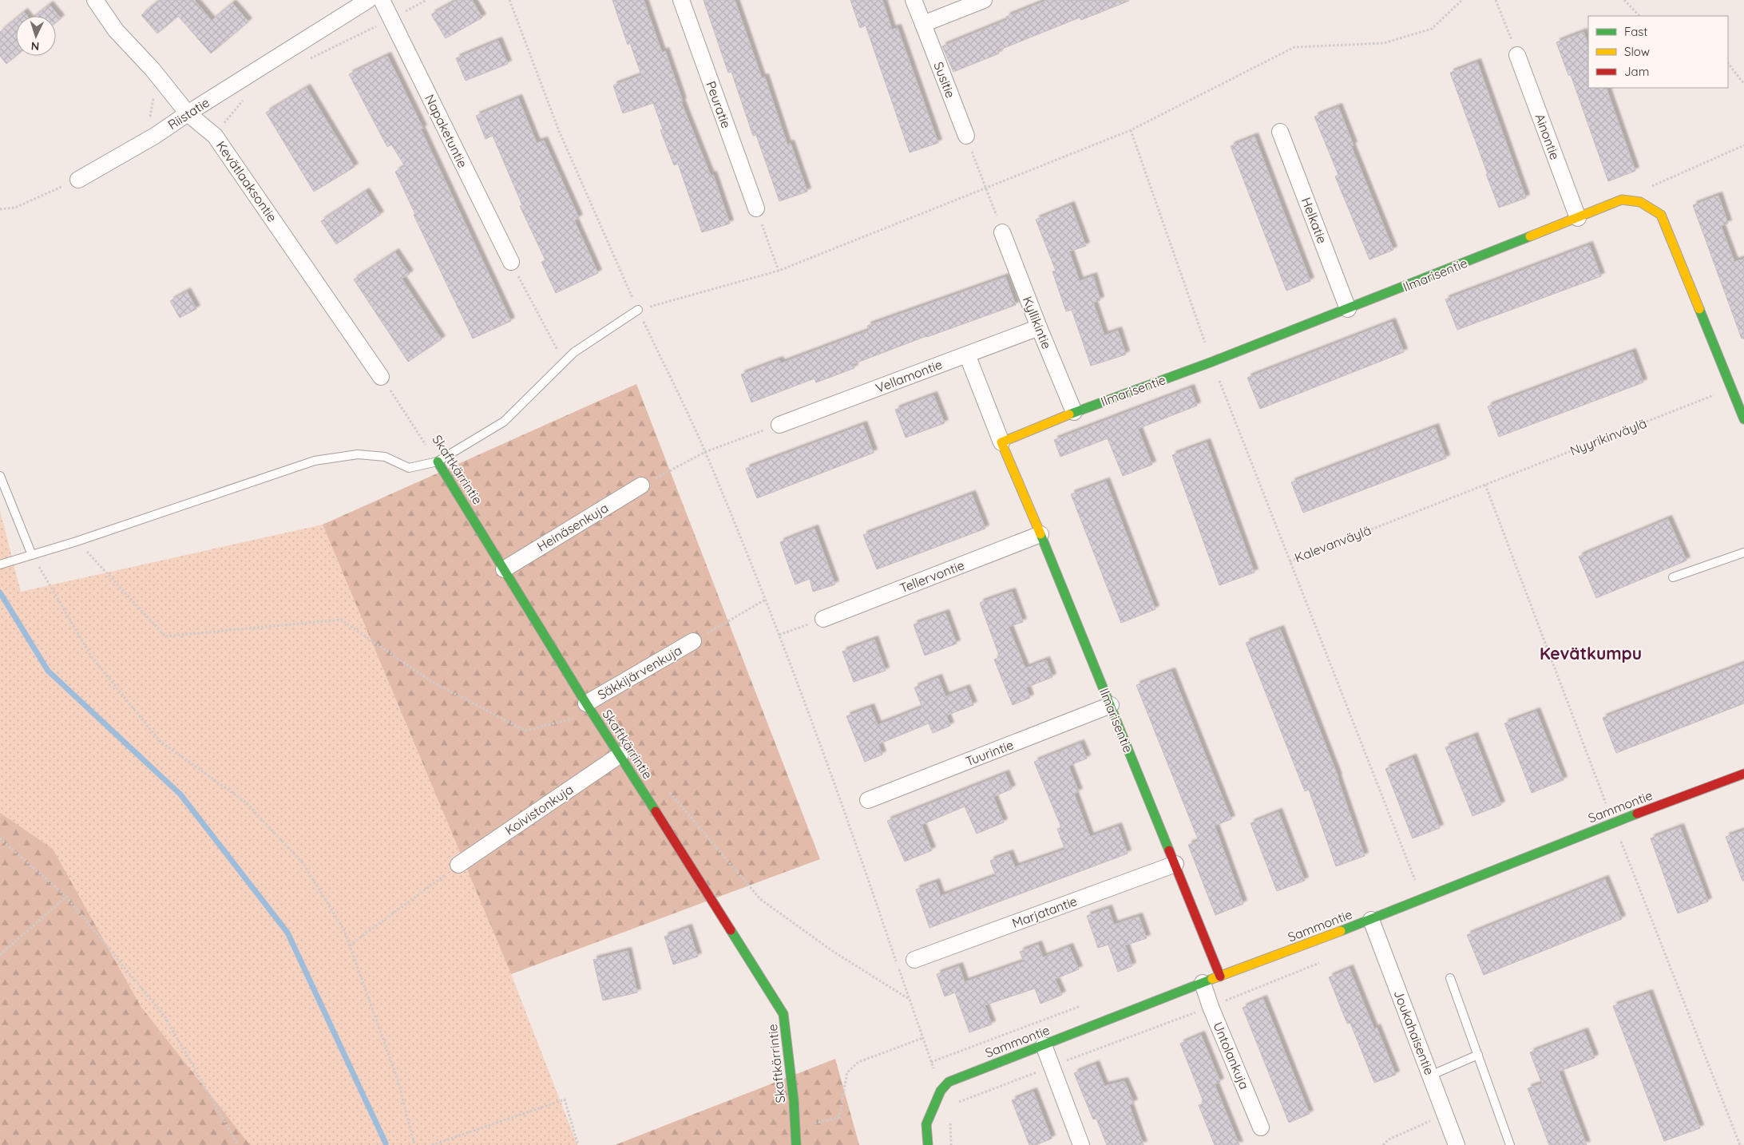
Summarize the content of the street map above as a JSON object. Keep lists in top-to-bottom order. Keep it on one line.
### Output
{"streets":{"street":["Susitie","Peuratie","Riistatie","Napaketuntie","Ainontie","Kevätlaaksontie","Helkatie","Ilmarisentie","Kyllikintie","Vellamontie","Skaftkärrintie","Heinäsenkuja","Tellervontie","Säkkijärvenkuja","Tuurintie","Sammontie","Koivistonkuja","Marjatantie","Joukahaisentie","Untolankuja"],"path":["Nyyrikinväylä","Kalevanväylä"]},"crossings":[["Riistatie","Kevätlaaksontie"],["Ainontie","Ilmarisentie"],["Kevätlaaksontie","Skaftkärrintie"],["Helkatie","Ilmarisentie"],["Ilmarisentie","Kyllikintie"],["Ilmarisentie","Vellamontie"],["Ilmarisentie","Nyyrikinväylä"],["Ilmarisentie","Kalevanväylä"],["Ilmarisentie","Tellervontie"],["Ilmarisentie","Tuurintie"],["Ilmarisentie","Sammontie"],["Ilmarisentie","Marjatantie"],["Kyllikintie","Vellamontie"],["Nyyrikinväylä","Kalevanväylä"],["Skaftkärrintie","Heinäsenkuja"],["Skaftkärrintie","Säkkijärvenkuja"],["Skaftkärrintie","Koivistonkuja"],["Sammontie","Joukahaisentie"],["Sammontie","Untolankuja"]],"districts":["Kevätkumpu"],"legend":["Fast","Slow","Jam"],"north":"bottom"}
